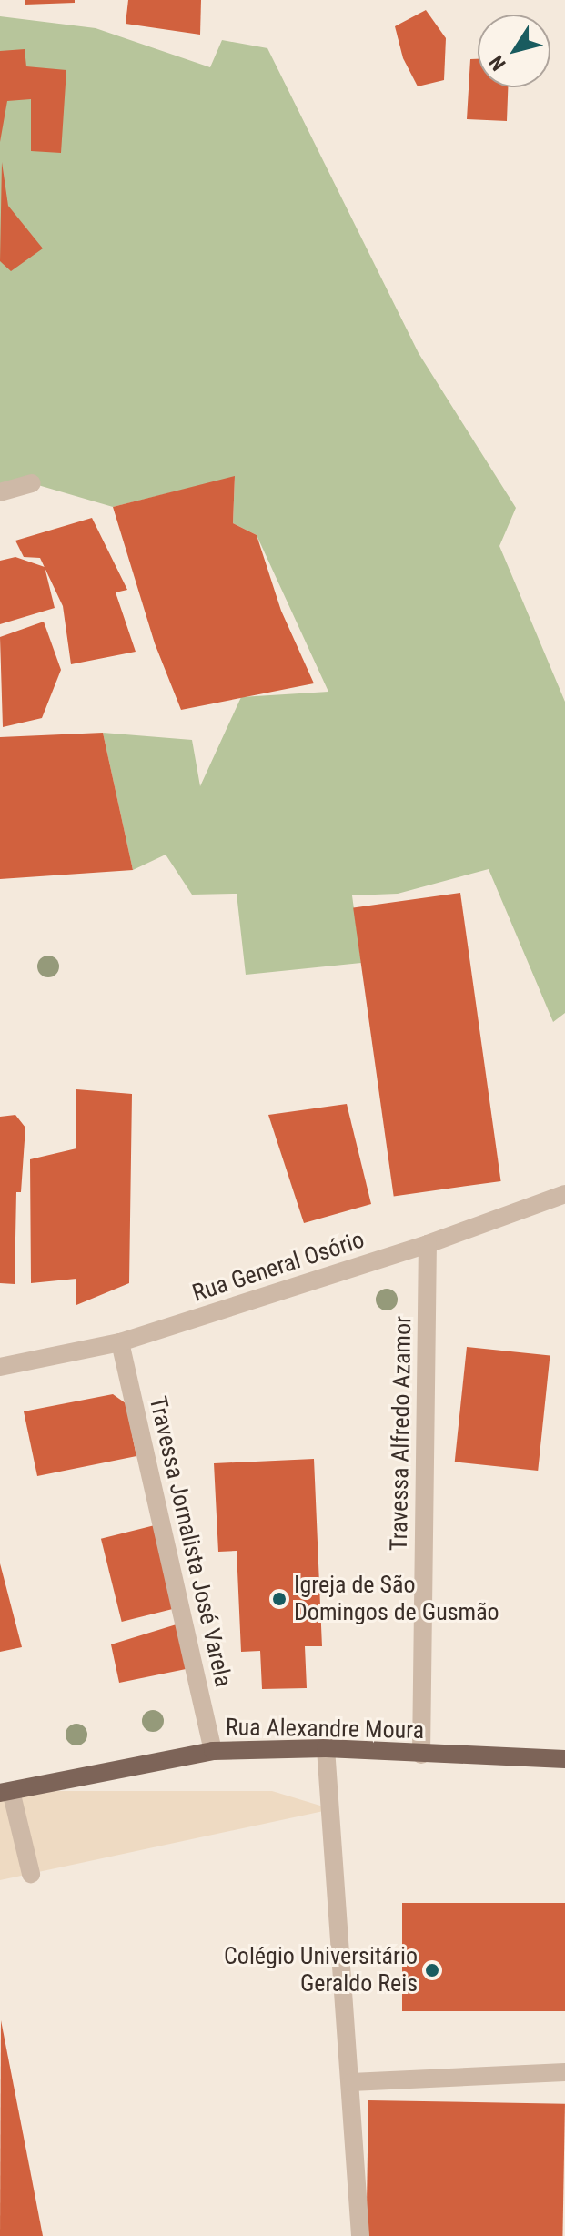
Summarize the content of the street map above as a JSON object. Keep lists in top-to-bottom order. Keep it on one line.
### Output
{"streets":{"main road":["Rua Alexandre Moura"],"street":["Rua General Osório","Travessa Alfredo Azamor","Travessa Jornalista José Varela"]},"crossings":[["Rua General Osório","Travessa Alfredo Azamor"],["Rua General Osório","Travessa Jornalista José Varela"],["Travessa Alfredo Azamor","Rua Alexandre Moura"],["Travessa Jornalista José Varela","Rua Alexandre Moura"]],"places":["Igreja de São Domingos de Gusmão","Colégio Universitário Geraldo Reis"],"north":"bottom left"}
